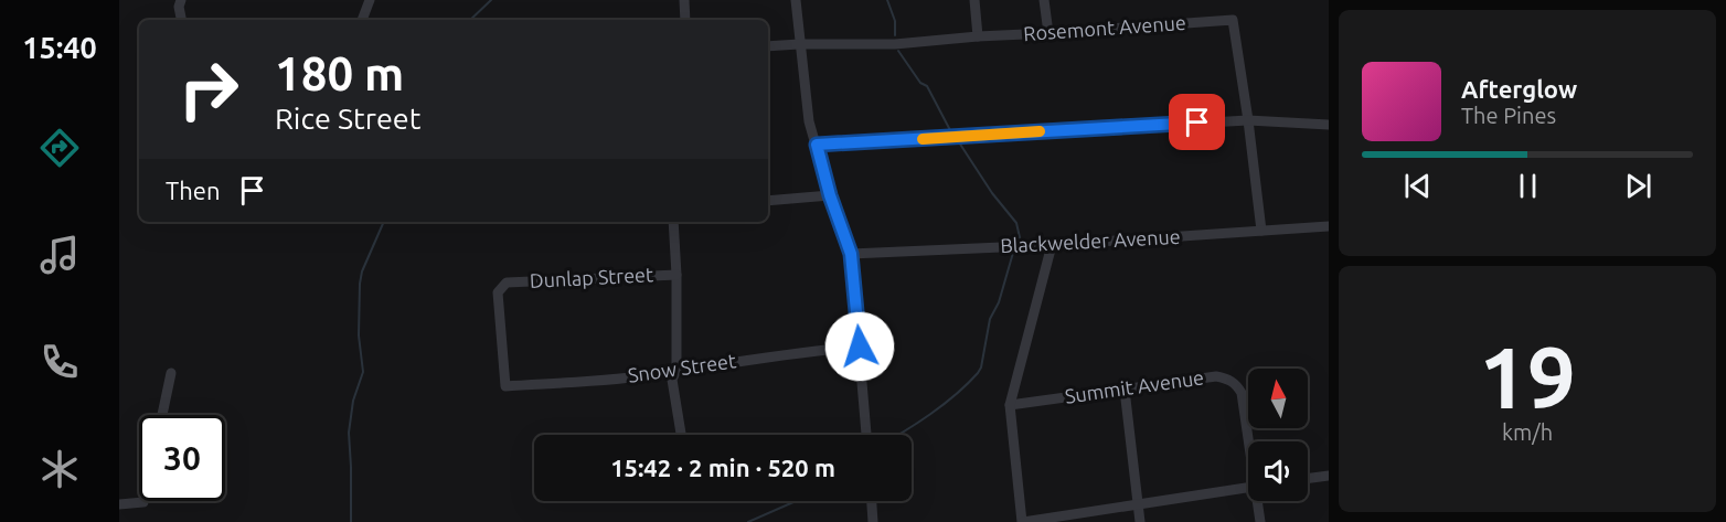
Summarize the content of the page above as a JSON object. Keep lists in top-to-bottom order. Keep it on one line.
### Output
{"streets":{"street":["Rosemont Avenue","Blackwelder Avenue","Dunlap Street","Snow Street","Summit Avenue"]},"crossings":[["Rosemont Avenue","Blackwelder Avenue"],["Dunlap Street","Snow Street"]],"north":"top","page":{"tabs":"15:40","turn":["180 m","Rice Street"],"song":["Afterglow","The Pines"],"then":"Then","tile":["19","km/h"],"limit":"30","trip":"15:42 · 2 min · 520 m"}}
